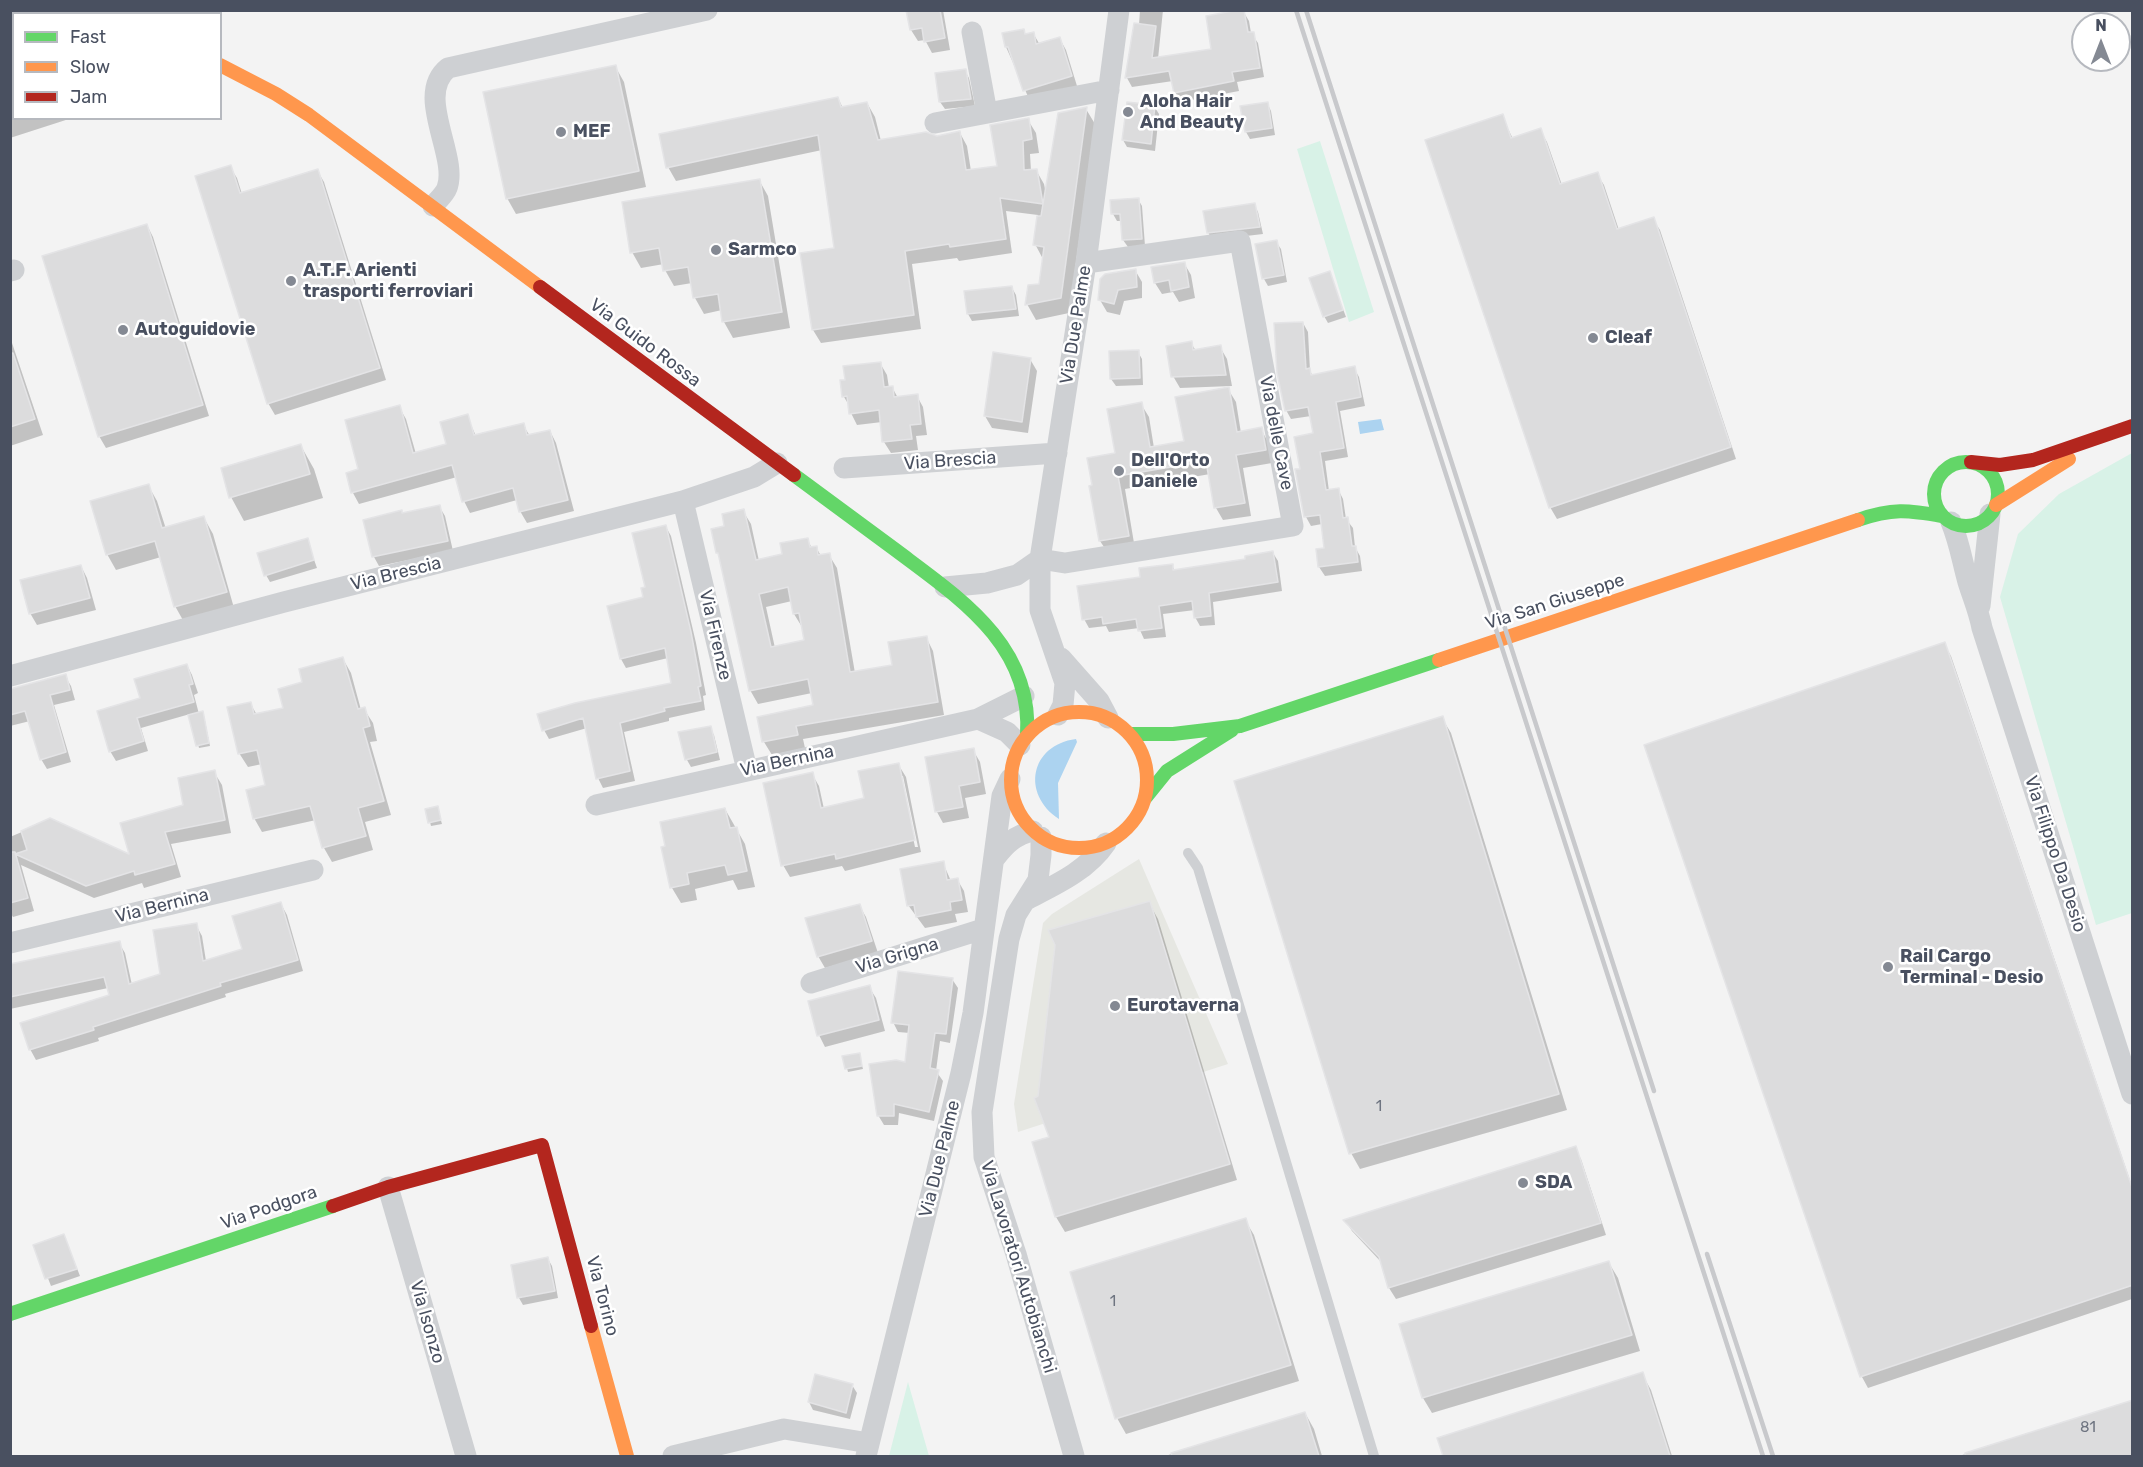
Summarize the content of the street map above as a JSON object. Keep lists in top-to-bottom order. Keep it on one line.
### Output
{"streets":{"street":["Via Due Palme","Via Guido Rossa","Via delle Cave","Via Brescia","Via San Giuseppe","Via Firenze","Via Bernina","Via Filippo Da Desio","Via Grigna","Via Podgora","Via Lavoratori Autobianchi","Via Torino","Via Isonzo"]},"crossings":[["Via Due Palme","Via Guido Rossa"],["Via Due Palme","Via delle Cave"],["Via Due Palme","Via Brescia"],["Via Due Palme","Via San Giuseppe"],["Via Due Palme","Via Bernina"],["Via Due Palme","Via Grigna"],["Via Due Palme","Via Lavoratori Autobianchi"],["Via Guido Rossa","Via Brescia"],["Via Guido Rossa","Via San Giuseppe"],["Via Guido Rossa","Via Bernina"],["Via Guido Rossa","Via Lavoratori Autobianchi"],["Via Brescia","Via Firenze"],["Via San Giuseppe","Via Bernina"],["Via San Giuseppe","Via Lavoratori Autobianchi"],["Via Firenze","Via Bernina"],["Via Bernina","Via Lavoratori Autobianchi"],["Via Podgora","Via Torino"],["Via Podgora","Via Isonzo"]],"places":["Aloha Hair And Beauty","MEF","Sarmco","A.T.F. Arienti trasporti ferroviari","Autoguidovie","Cleaf","Dell'Orto Daniele","Rail Cargo Terminal - Desio","Eurotaverna","SDA"],"house_numbers":["1","1","81"],"legend":["Fast","Slow","Jam"],"north":"top"}
